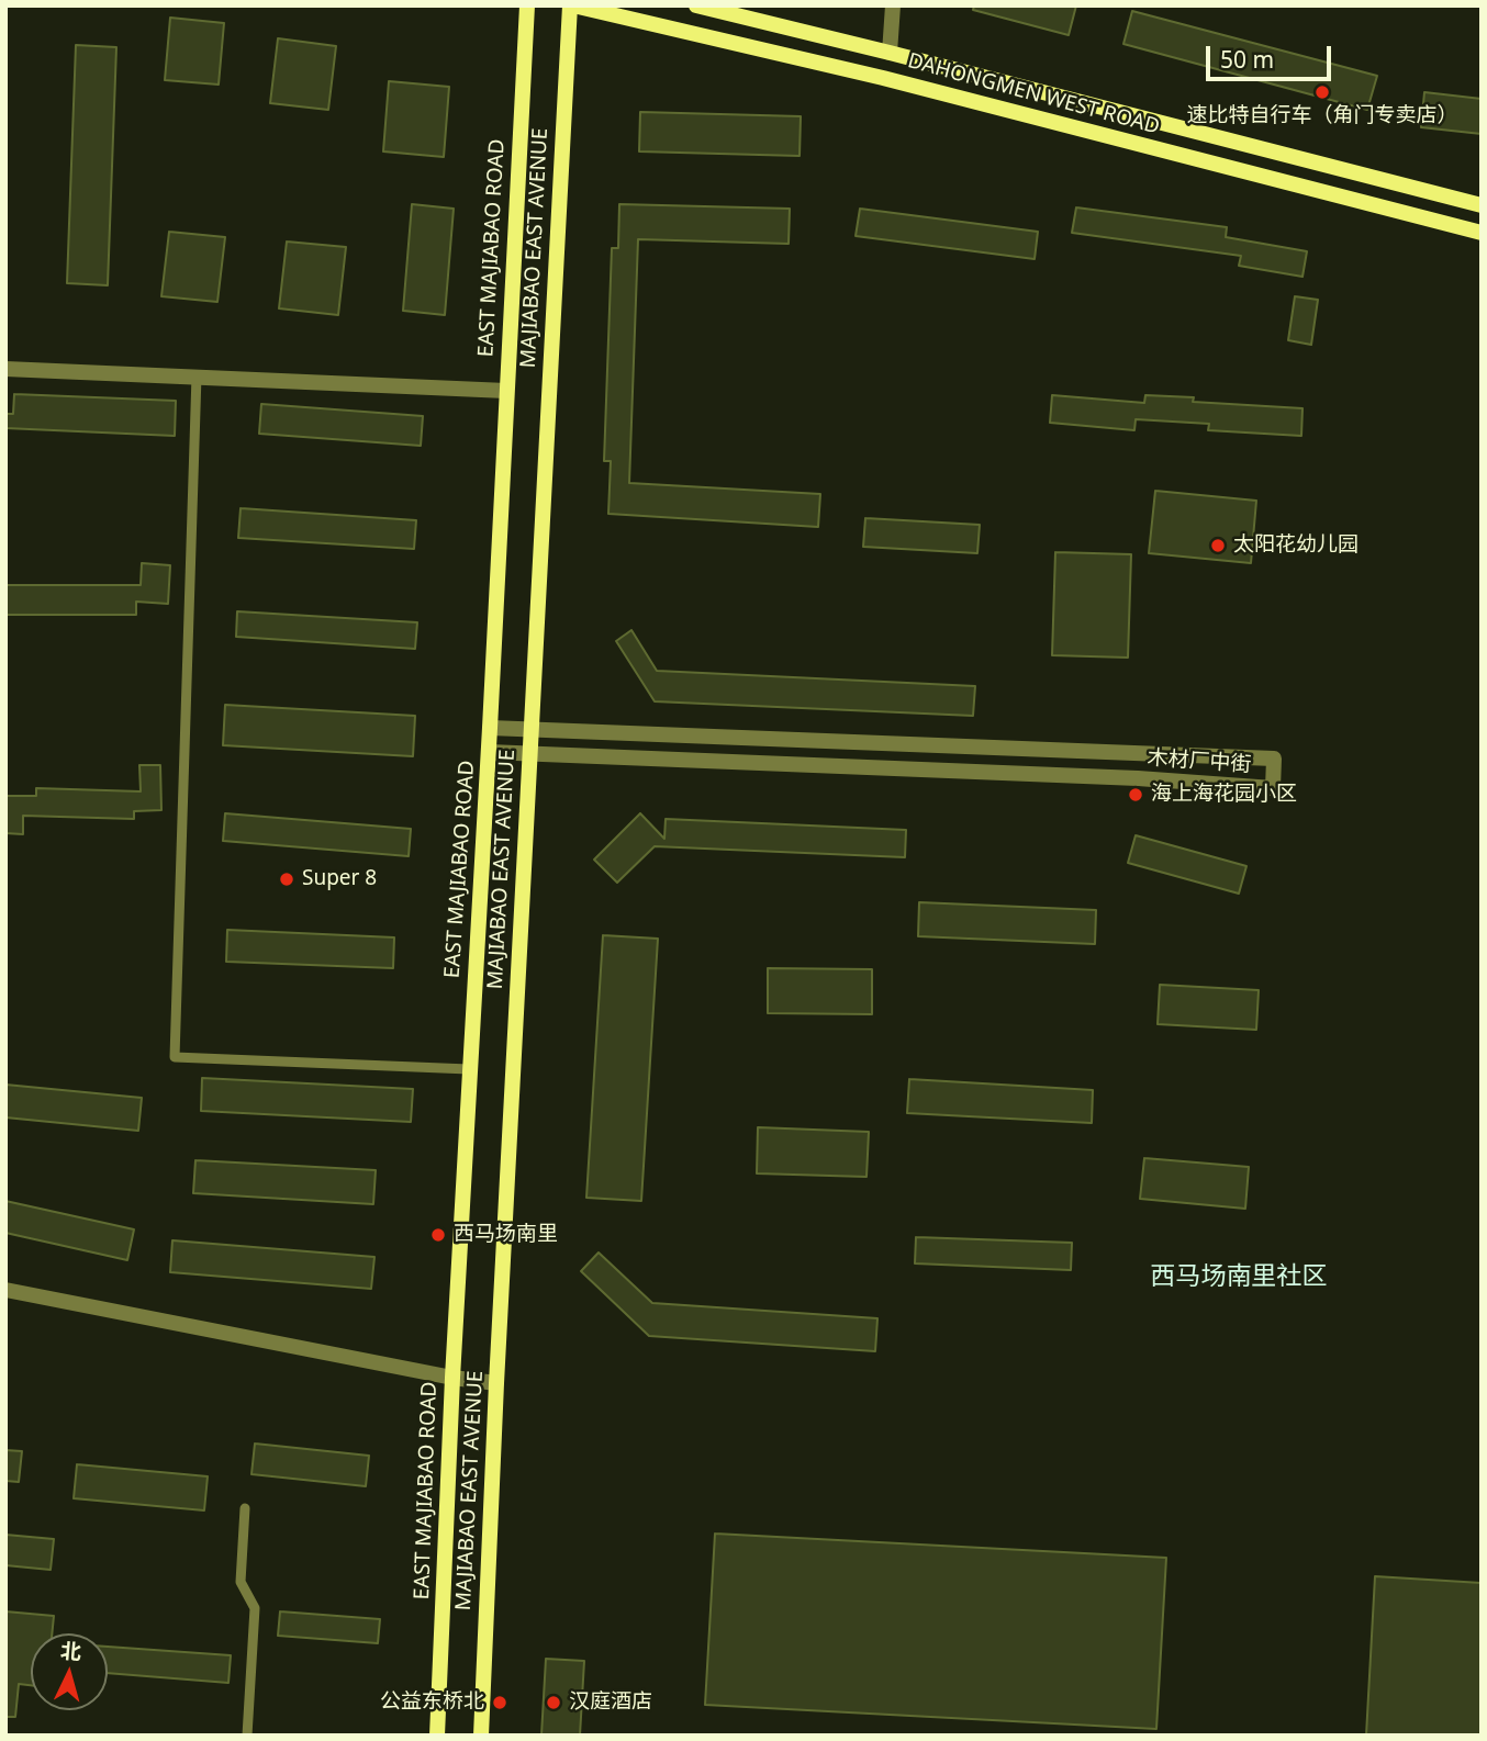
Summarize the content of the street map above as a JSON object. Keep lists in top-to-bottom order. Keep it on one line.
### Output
{"streets":{"main road":["DAHONGMEN WEST ROAD","EAST MAJIABAO ROAD","MAJIABAO EAST AVENUE"],"street":["木材厂中街"]},"crossings":[["DAHONGMEN WEST ROAD","MAJIABAO EAST AVENUE"],["EAST MAJIABAO ROAD","木材厂中街"],["MAJIABAO EAST AVENUE","木材厂中街"]],"districts":["西马场南里社区"],"places":["速比特自行车（角门专卖店）","太阳花幼儿园","海上海花园小区","Super 8","西马场南里","公益东桥北","汉庭酒店"],"scale_bar":"50 m","north":"top"}
